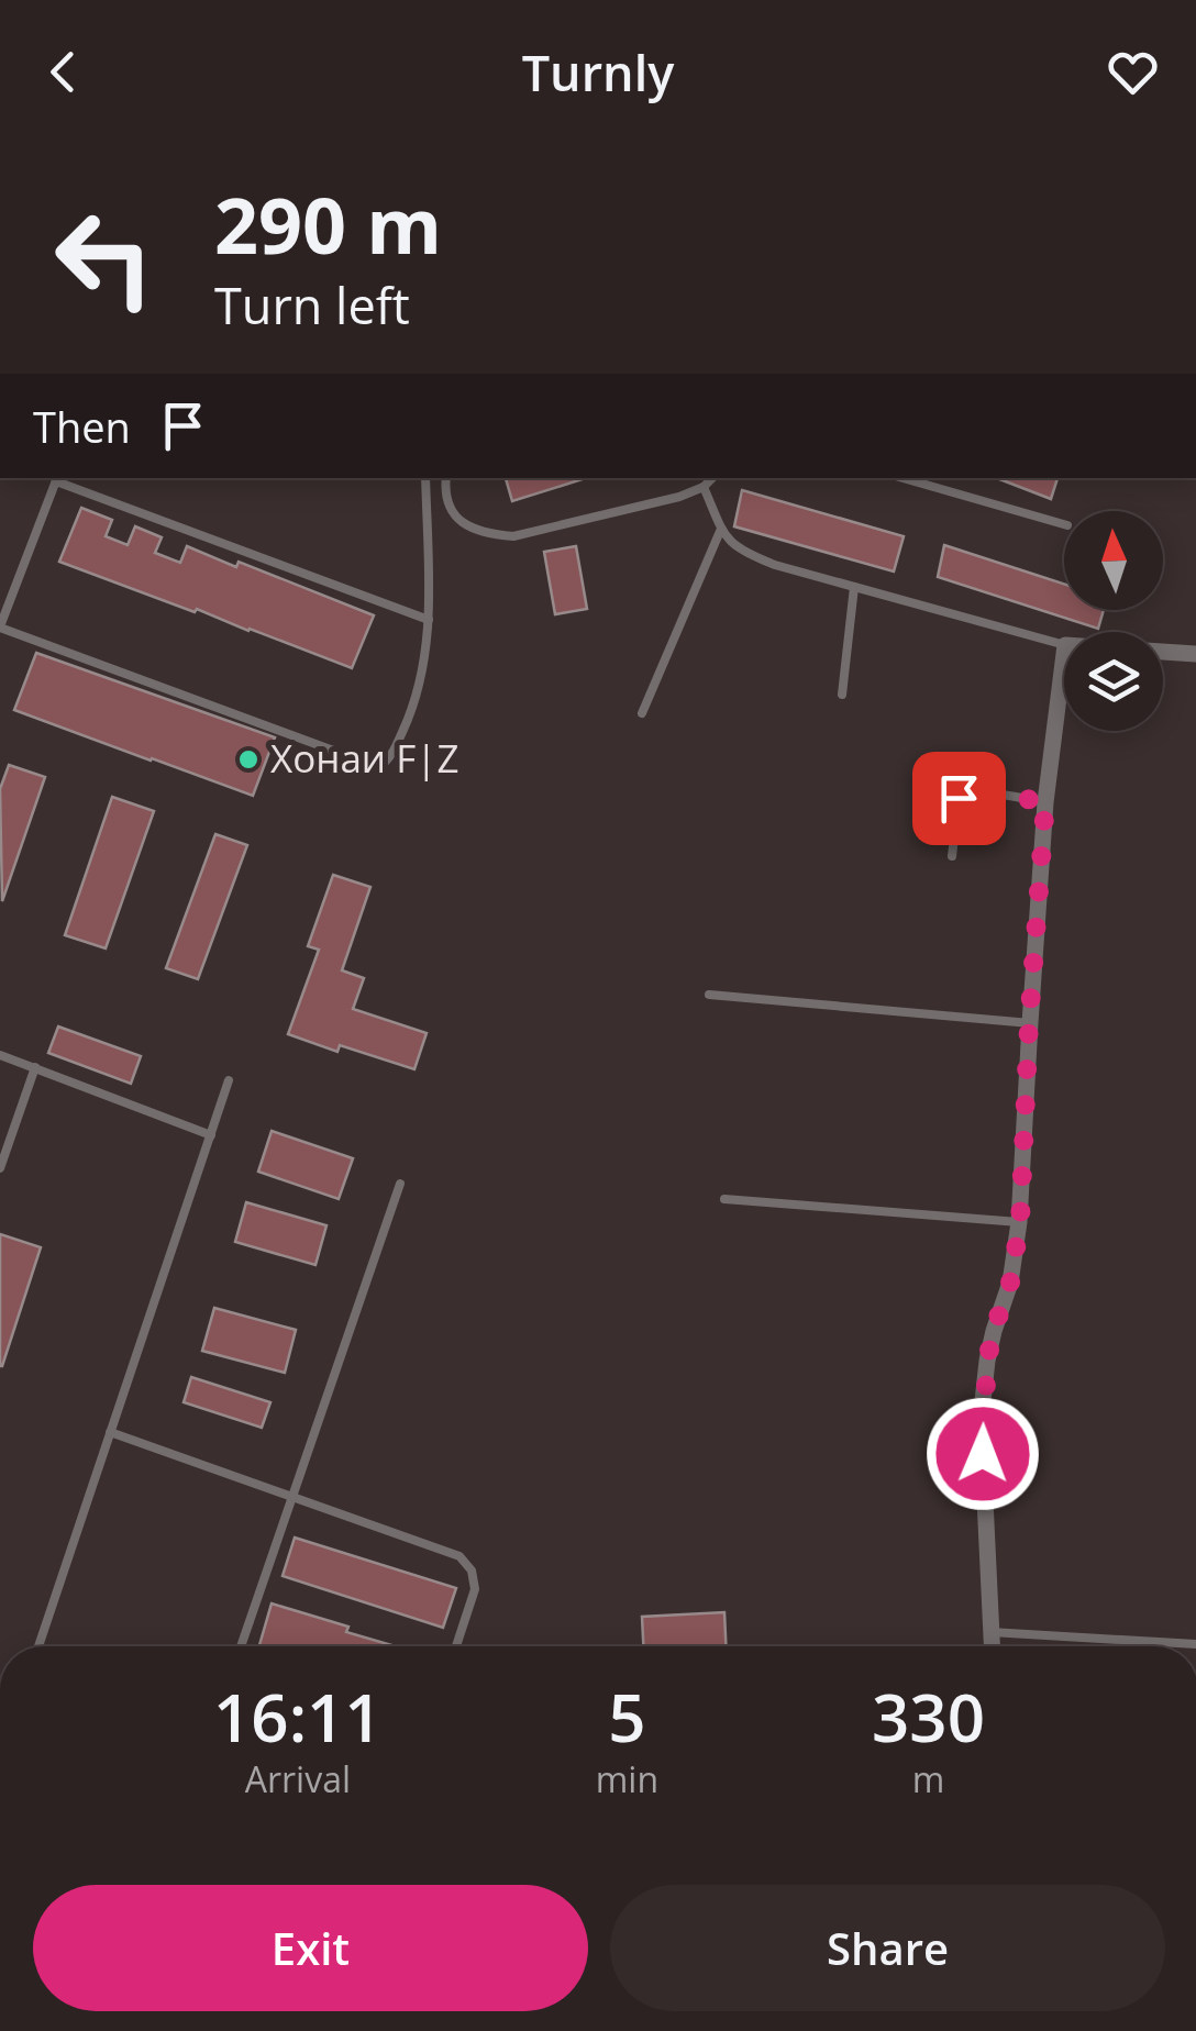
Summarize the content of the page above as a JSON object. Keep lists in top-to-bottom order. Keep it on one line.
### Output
{"places":["Хонаи F|Z"],"north":"top","page":{"header":"Turnly","turn":["290 m","Turn left"],"then":"Then","eta":["16:11","Arrival","5","min","330","m"],"buttons":["Exit","Share"]}}
